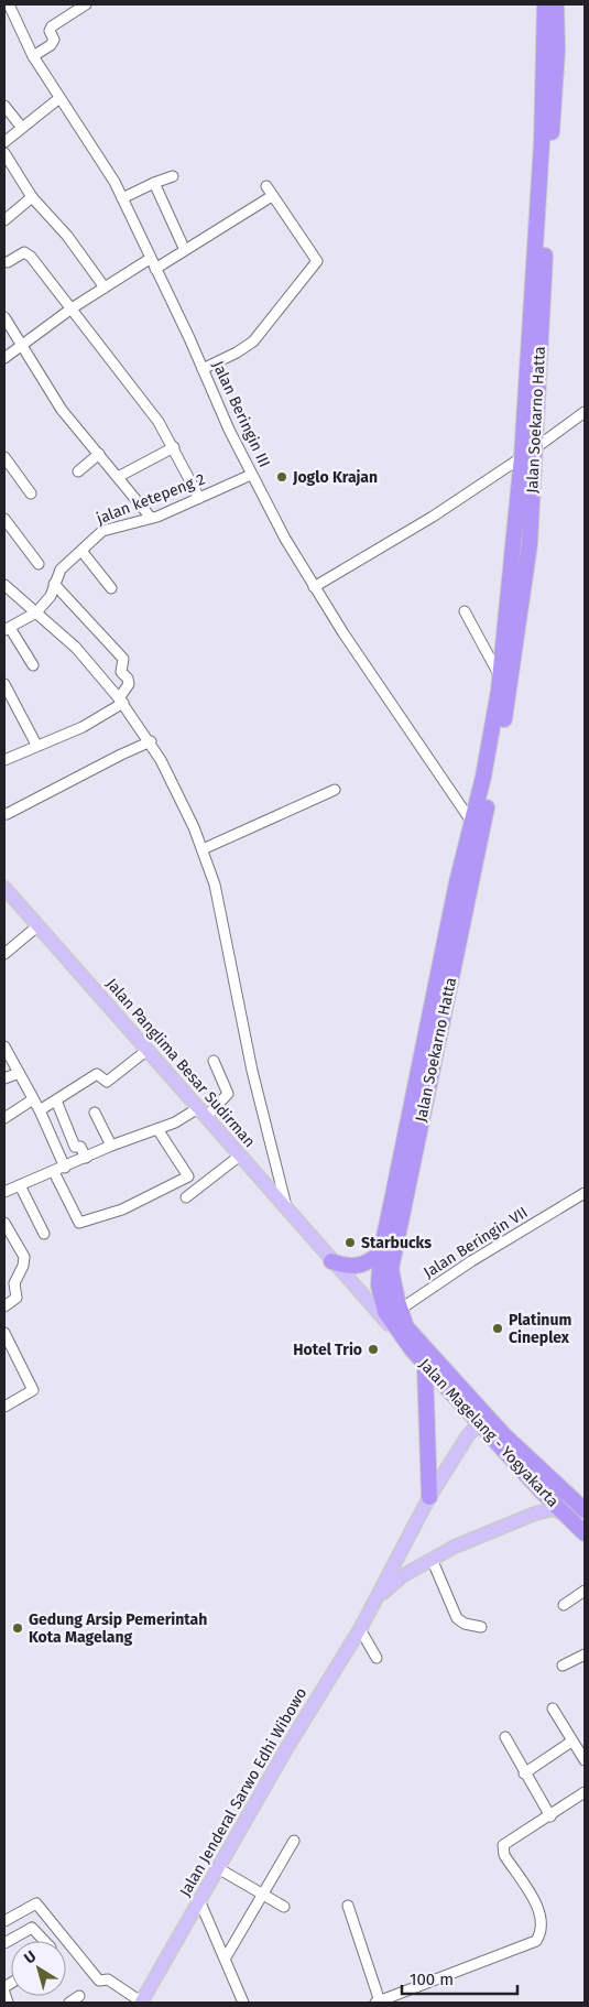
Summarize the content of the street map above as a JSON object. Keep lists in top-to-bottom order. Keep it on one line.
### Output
{"streets":{"highway":["Jalan Soekarno Hatta","Jalan Magelang - Yogyakarta"],"main road":["Jalan Panglima Besar Sudirman","Jalan Jenderal Sarwo Edhi Wibowo"],"street":["Jalan Beringin III","jalan ketepeng 2","Jalan Beringin VII"]},"crossings":[["Jalan Beringin III","Jalan Soekarno Hatta"],["Jalan Beringin III","jalan ketepeng 2"],["Jalan Soekarno Hatta","Jalan Beringin VII"],["Jalan Magelang - Yogyakarta","Jalan Jenderal Sarwo Edhi Wibowo"]],"places":["Joglo Krajan","Starbucks","Platinum Cineplex","Hotel Trio","Gedung Arsip Pemerintah Kota Magelang"],"scale_bar":"100 m","north":"top left"}
